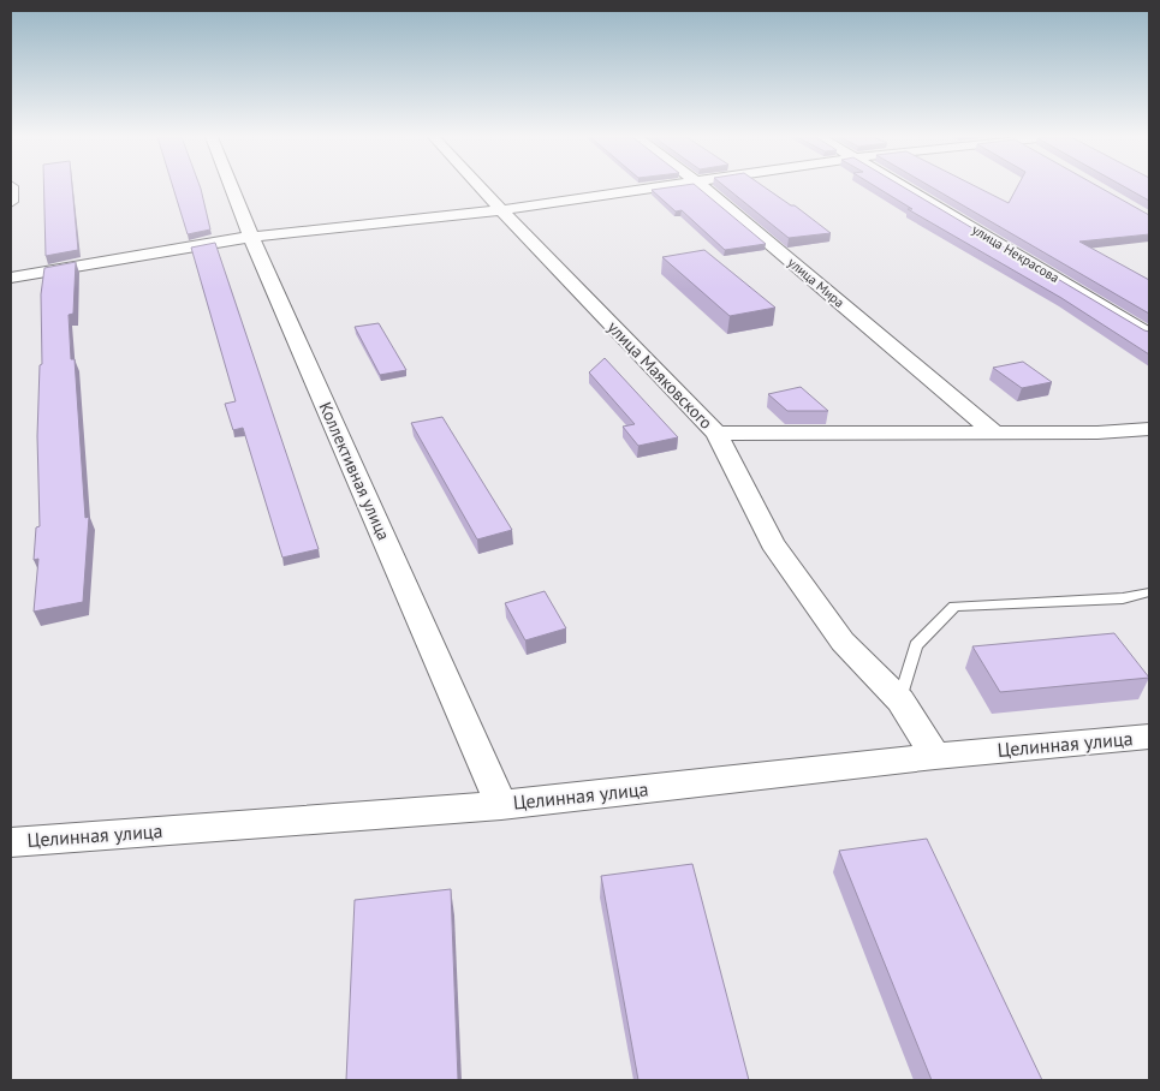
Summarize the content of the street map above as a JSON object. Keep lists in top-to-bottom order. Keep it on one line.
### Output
{"streets":{"street":["улица Некрасова","улица Мира","улица Маяковского","Коллективная улица","Целинная улица"]},"crossings":[["улица Маяковского","Целинная улица"],["Коллективная улица","Целинная улица"]]}
